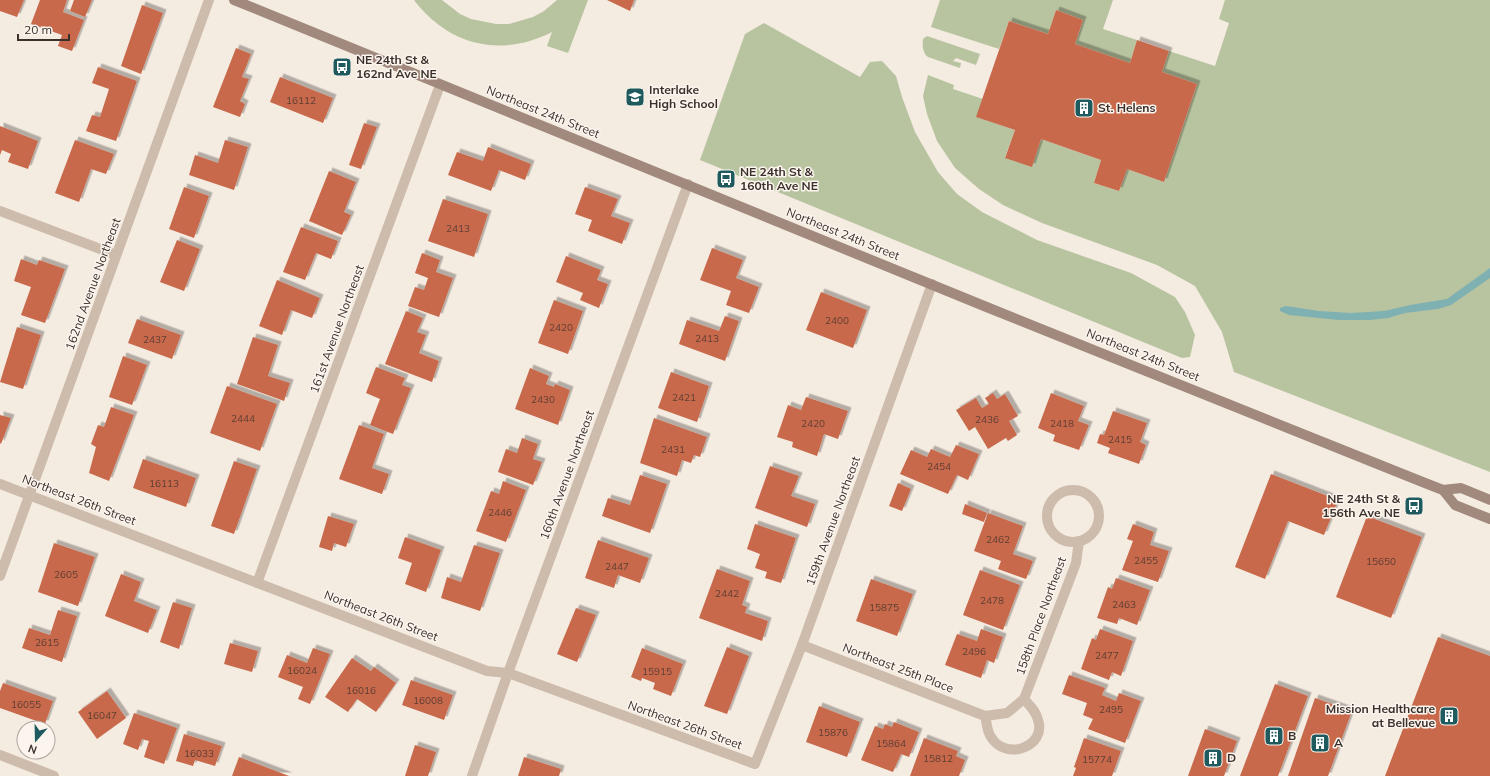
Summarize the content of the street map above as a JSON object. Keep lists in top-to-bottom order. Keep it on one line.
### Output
{"streets":{"main road":["Northeast 24th Street"],"street":["162nd Avenue Northeast","161st Avenue Northeast","160th Avenue Northeast","Northeast 26th Street","159th Avenue Northeast","158th Place Northeast","Northeast 25th Place"]},"crossings":[["Northeast 24th Street","161st Avenue Northeast"],["Northeast 24th Street","160th Avenue Northeast"],["Northeast 24th Street","159th Avenue Northeast"],["162nd Avenue Northeast","Northeast 26th Street"],["161st Avenue Northeast","Northeast 26th Street"],["160th Avenue Northeast","Northeast 26th Street"],["Northeast 26th Street","159th Avenue Northeast"],["159th Avenue Northeast","Northeast 25th Place"],["158th Place Northeast","Northeast 25th Place"]],"places":{"bus stop":["NE 24th St & 162nd Ave NE","NE 24th St & 160th Ave NE","NE 24th St & 156th Ave NE"],"school or university":["Interlake High School"],"building":["St. Helens","Mission Healthcare at Bellevue","B","A","D"]},"house_numbers":["16112","2413","2400","2420","2413","2437","2421","2430","2444","2436","2420","2418","2415","2431","2454","16113","2446","2462","2455","15650","2447","2605","2442","2478","2463","15875","2615","2496","2477","16024","15915","16016","16008","16055","2495","16047","15876","15864","16033","15812","15774"],"scale_bar":"20 m","north":"bottom"}
